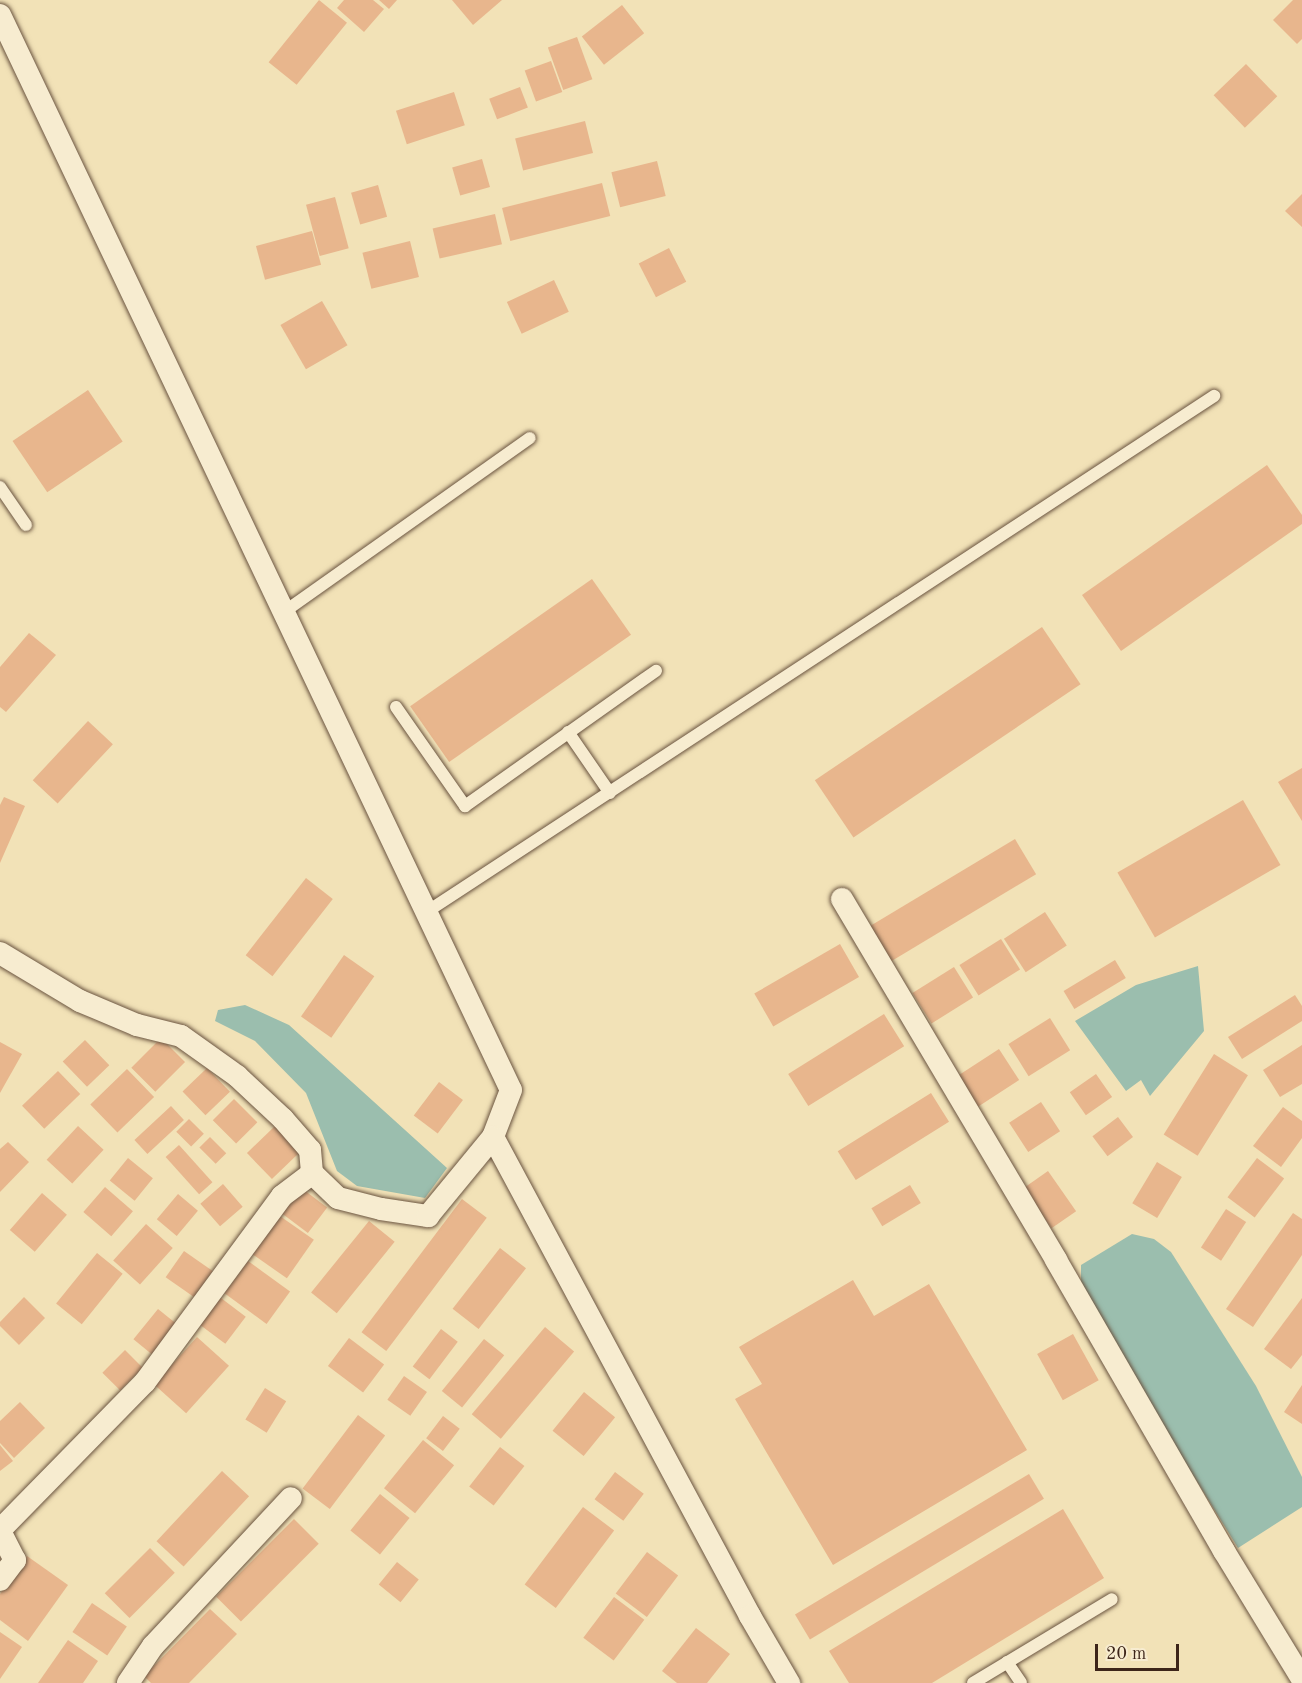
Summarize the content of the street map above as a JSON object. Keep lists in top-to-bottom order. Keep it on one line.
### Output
{"scale_bar":"20 m"}
